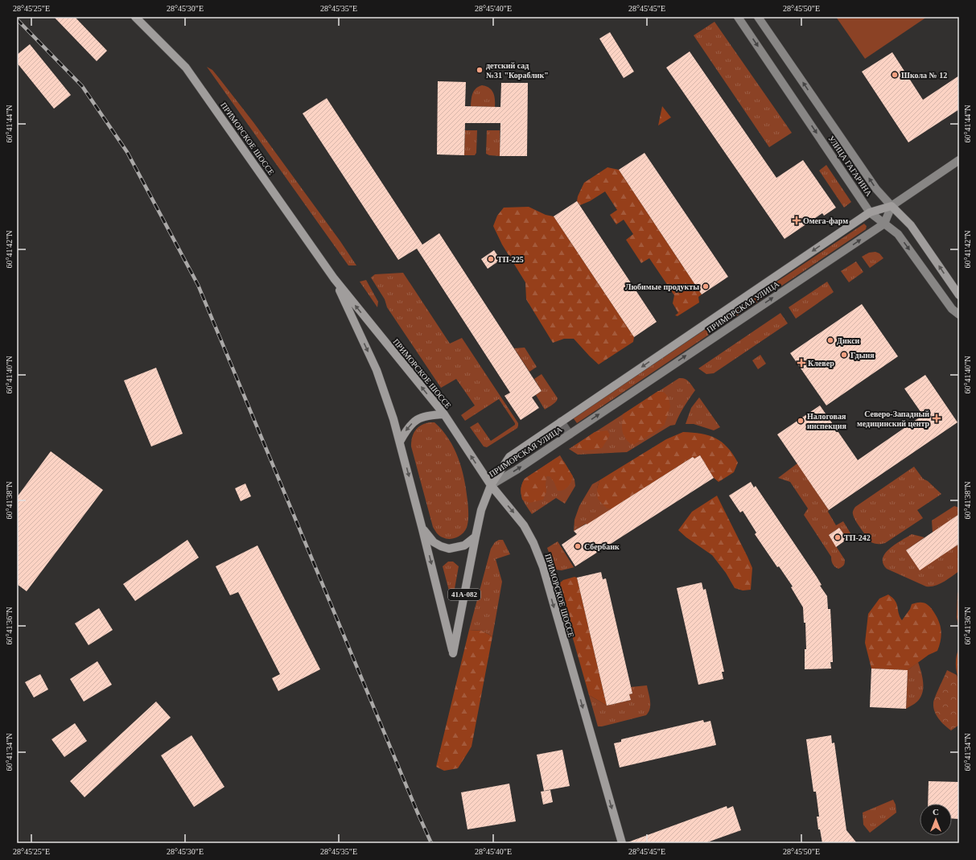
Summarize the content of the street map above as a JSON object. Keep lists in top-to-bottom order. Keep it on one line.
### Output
{"streets":{"main road":["ПРИМОРСКОЕ ШОССЕ","УЛИЦА ГАГАРИНА","ПРИМОРСКАЯ УЛИЦА","41А-082"]},"crossings":[["ПРИМОРСКОЕ ШОССЕ","ПРИМОРСКАЯ УЛИЦА"],["УЛИЦА ГАГАРИНА","ПРИМОРСКАЯ УЛИЦА"]],"places":{"other":["детский сад №31 \"Кораблик\"","Школа № 12","ТП-225","Любимые продукты","Дикси","Гдыня","Налоговая инспекция","ТП-242","Сбербанк"],"health":["Омега-фарм","Клевер","Северо-Западный медицинский центр"]},"north":"top","coordinates":["28°45'25\"E","28°45'30\"E","28°45'35\"E","28°45'40\"E","28°45'45\"E","28°45'50\"E","60°41'44\"N","60°41'42\"N","60°41'40\"N","60°41'38\"N","60°41'36\"N","60°41'34\"N"]}
